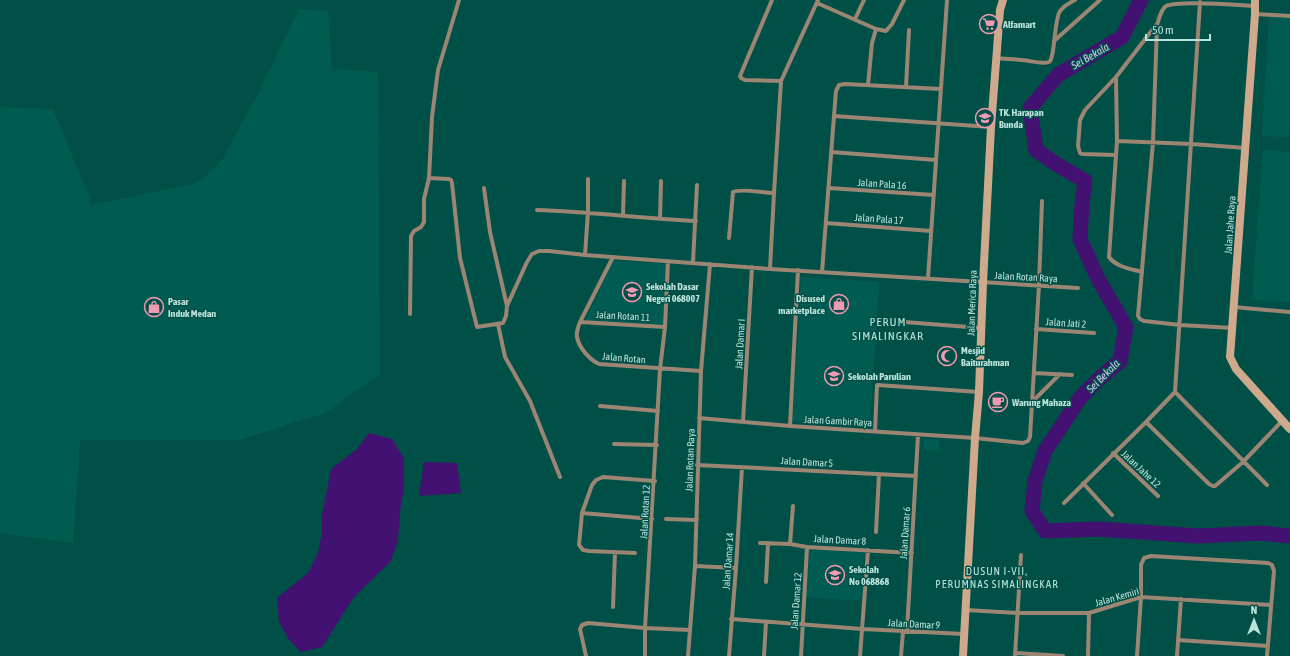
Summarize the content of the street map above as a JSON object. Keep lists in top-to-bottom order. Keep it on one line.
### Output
{"streets":{"street":["Jalan Pala 16","Jalan Pala 17","Jalan Jahe Raya","Jalan Rotan Raya","Jalan Merica Raya","Jalan Rotan 11","Jalan Jati 2","Jalan Damar I","Jalan Rotan","Jalan Gambir Raya","Jalan Damar 5","Jalan Jahe 12","Jalan Rotan 12","Jalan Damar 6","Jalan Damar 8","Jalan Damar 14","Jalan Kemiri","Jalan Damar 12","Jalan Damar 9"]},"crossings":[["Jalan Rotan Raya","Jalan Merica Raya"],["Jalan Rotan Raya","Jalan Damar I"],["Jalan Rotan Raya","Jalan Rotan"],["Jalan Rotan Raya","Jalan Gambir Raya"],["Jalan Rotan Raya","Jalan Damar 5"],["Jalan Rotan Raya","Jalan Rotan 12"],["Jalan Merica Raya","Jalan Gambir Raya"],["Jalan Merica Raya","Jalan Kemiri"],["Jalan Merica Raya","Jalan Damar 9"],["Jalan Rotan 11","Jalan Rotan"],["Jalan Rotan 11","Jalan Rotan 12"],["Jalan Damar I","Jalan Gambir Raya"],["Jalan Rotan","Jalan Rotan 12"],["Jalan Gambir Raya","Jalan Damar 6"],["Jalan Damar 5","Jalan Damar 6"],["Jalan Damar 5","Jalan Damar 14"],["Jalan Damar 6","Jalan Damar 8"],["Jalan Damar 6","Jalan Damar 9"],["Jalan Damar 8","Jalan Damar 12"],["Jalan Damar 12","Jalan Damar 9"]],"districts":["PERUM SIMALINGKAR","DUSUN I-VII, PERUMNAS SIMALINGKAR"],"water":["Sei Bekala"],"places":{"supermarket":["Alfamart"],"school or university":["TK. Harapan Bunda","Sekolah Dasar Negeri 068007","Sekolah Parulian","Sekolah No 068868"],"shop":["Disused marketplace","Pasar Induk Medan"],"mosque":["Mesjid Baiturahman"],"cafe":["Warung Mahaza"]},"scale_bar":"50 m","north":"top"}
